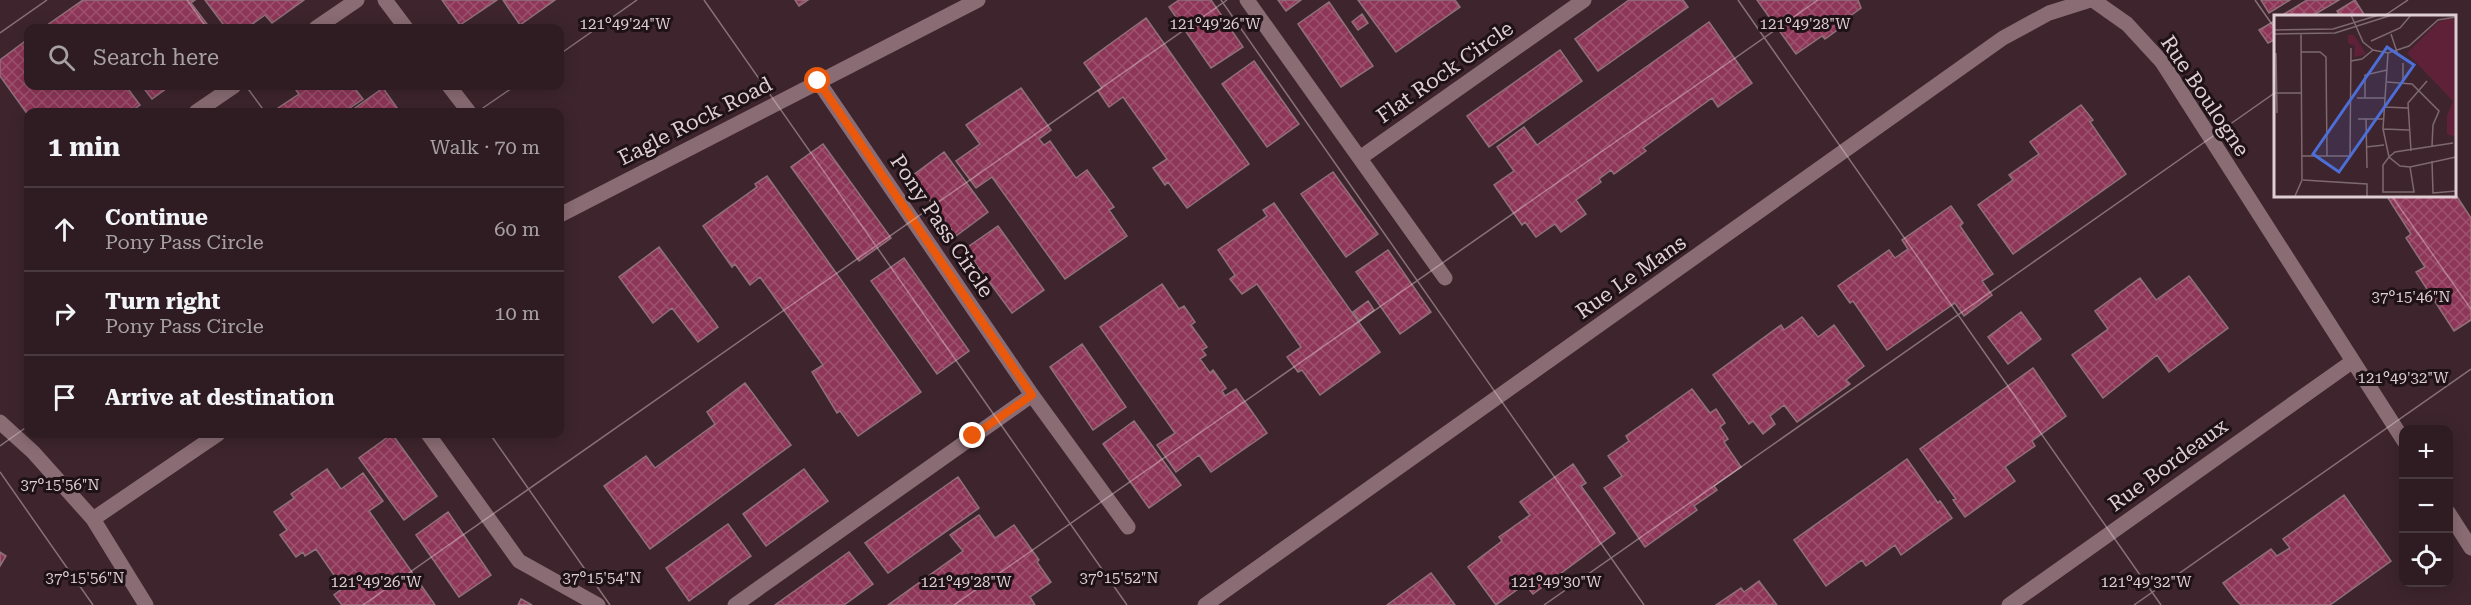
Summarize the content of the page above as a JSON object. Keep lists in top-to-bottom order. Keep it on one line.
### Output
{"streets":{"street":["Flat Rock Circle","Rue Boulogne","Eagle Rock Road","Pony Pass Circle","Rue Le Mans","Rue Bordeaux"]},"crossings":[["Rue Boulogne","Rue Le Mans"],["Rue Boulogne","Rue Bordeaux"],["Eagle Rock Road","Pony Pass Circle"]],"page":{"search":"Search here","heading":["1 min","Walk · 70 m"],"list":[["Continue","Pony Pass Circle","60 m"],["Turn right","Pony Pass Circle","10 m"],"Arrive at destination"],"map_buttons":["+","−"]},"coordinates":["121°49'24\"W","121°49'26\"W","121°49'28\"W","37°15'46\"N","121°49'32\"W","37°15'56\"N","37°15'54\"N","37°15'52\"N","121°49'30\"W"]}
